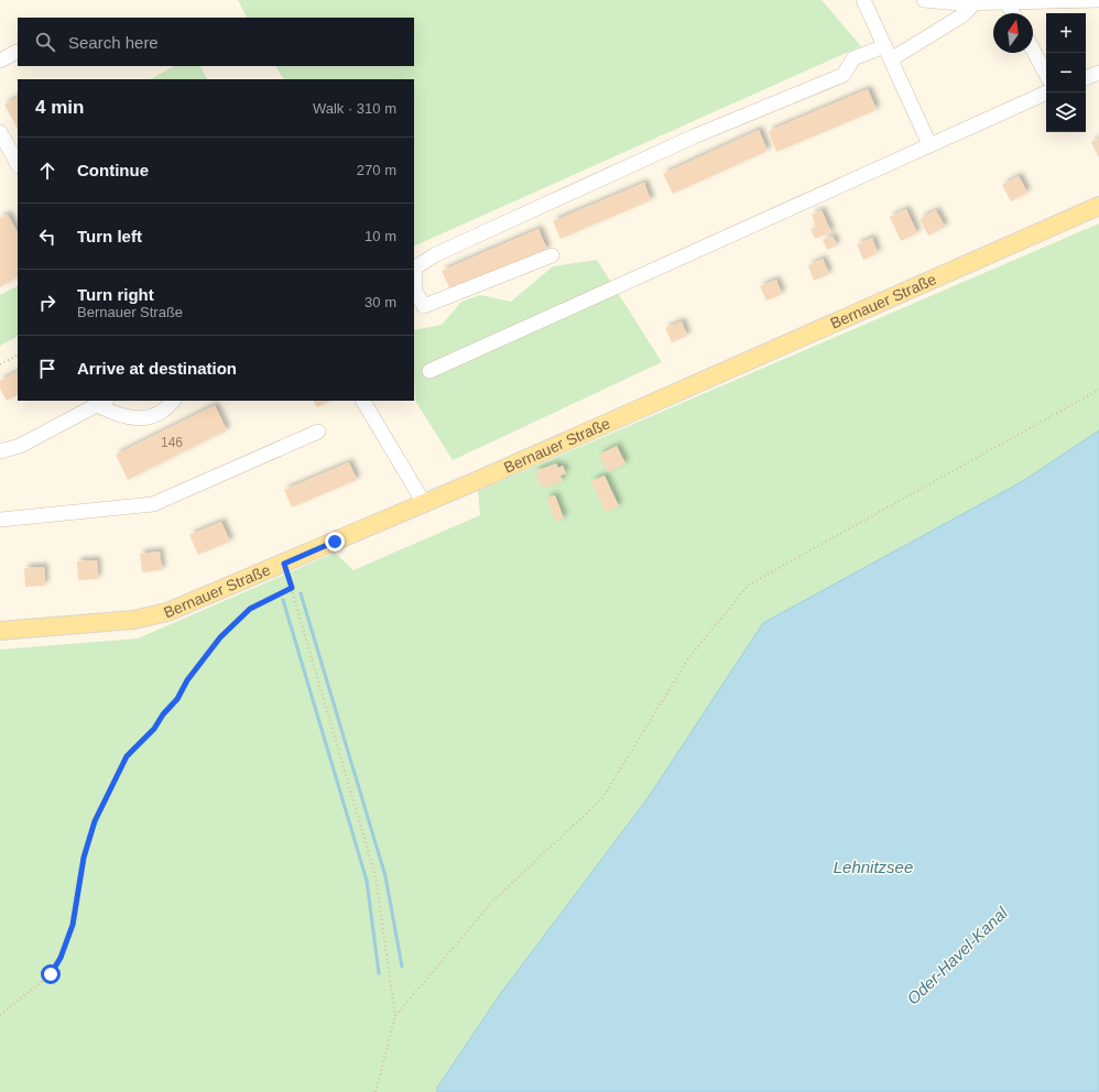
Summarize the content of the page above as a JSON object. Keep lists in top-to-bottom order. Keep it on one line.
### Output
{"streets":{"main road":["Bernauer Straße"]},"water":["Lehnitzsee","Oder-Havel-Kanal"],"house_numbers":["146"],"north":"top","page":{"map_buttons":["+","−"],"search":"Search here","heading":["4 min","Walk · 310 m"],"list":[["Continue","270 m"],["Turn left","10 m"],["Turn right","Bernauer Straße","30 m"],"Arrive at destination"]}}
